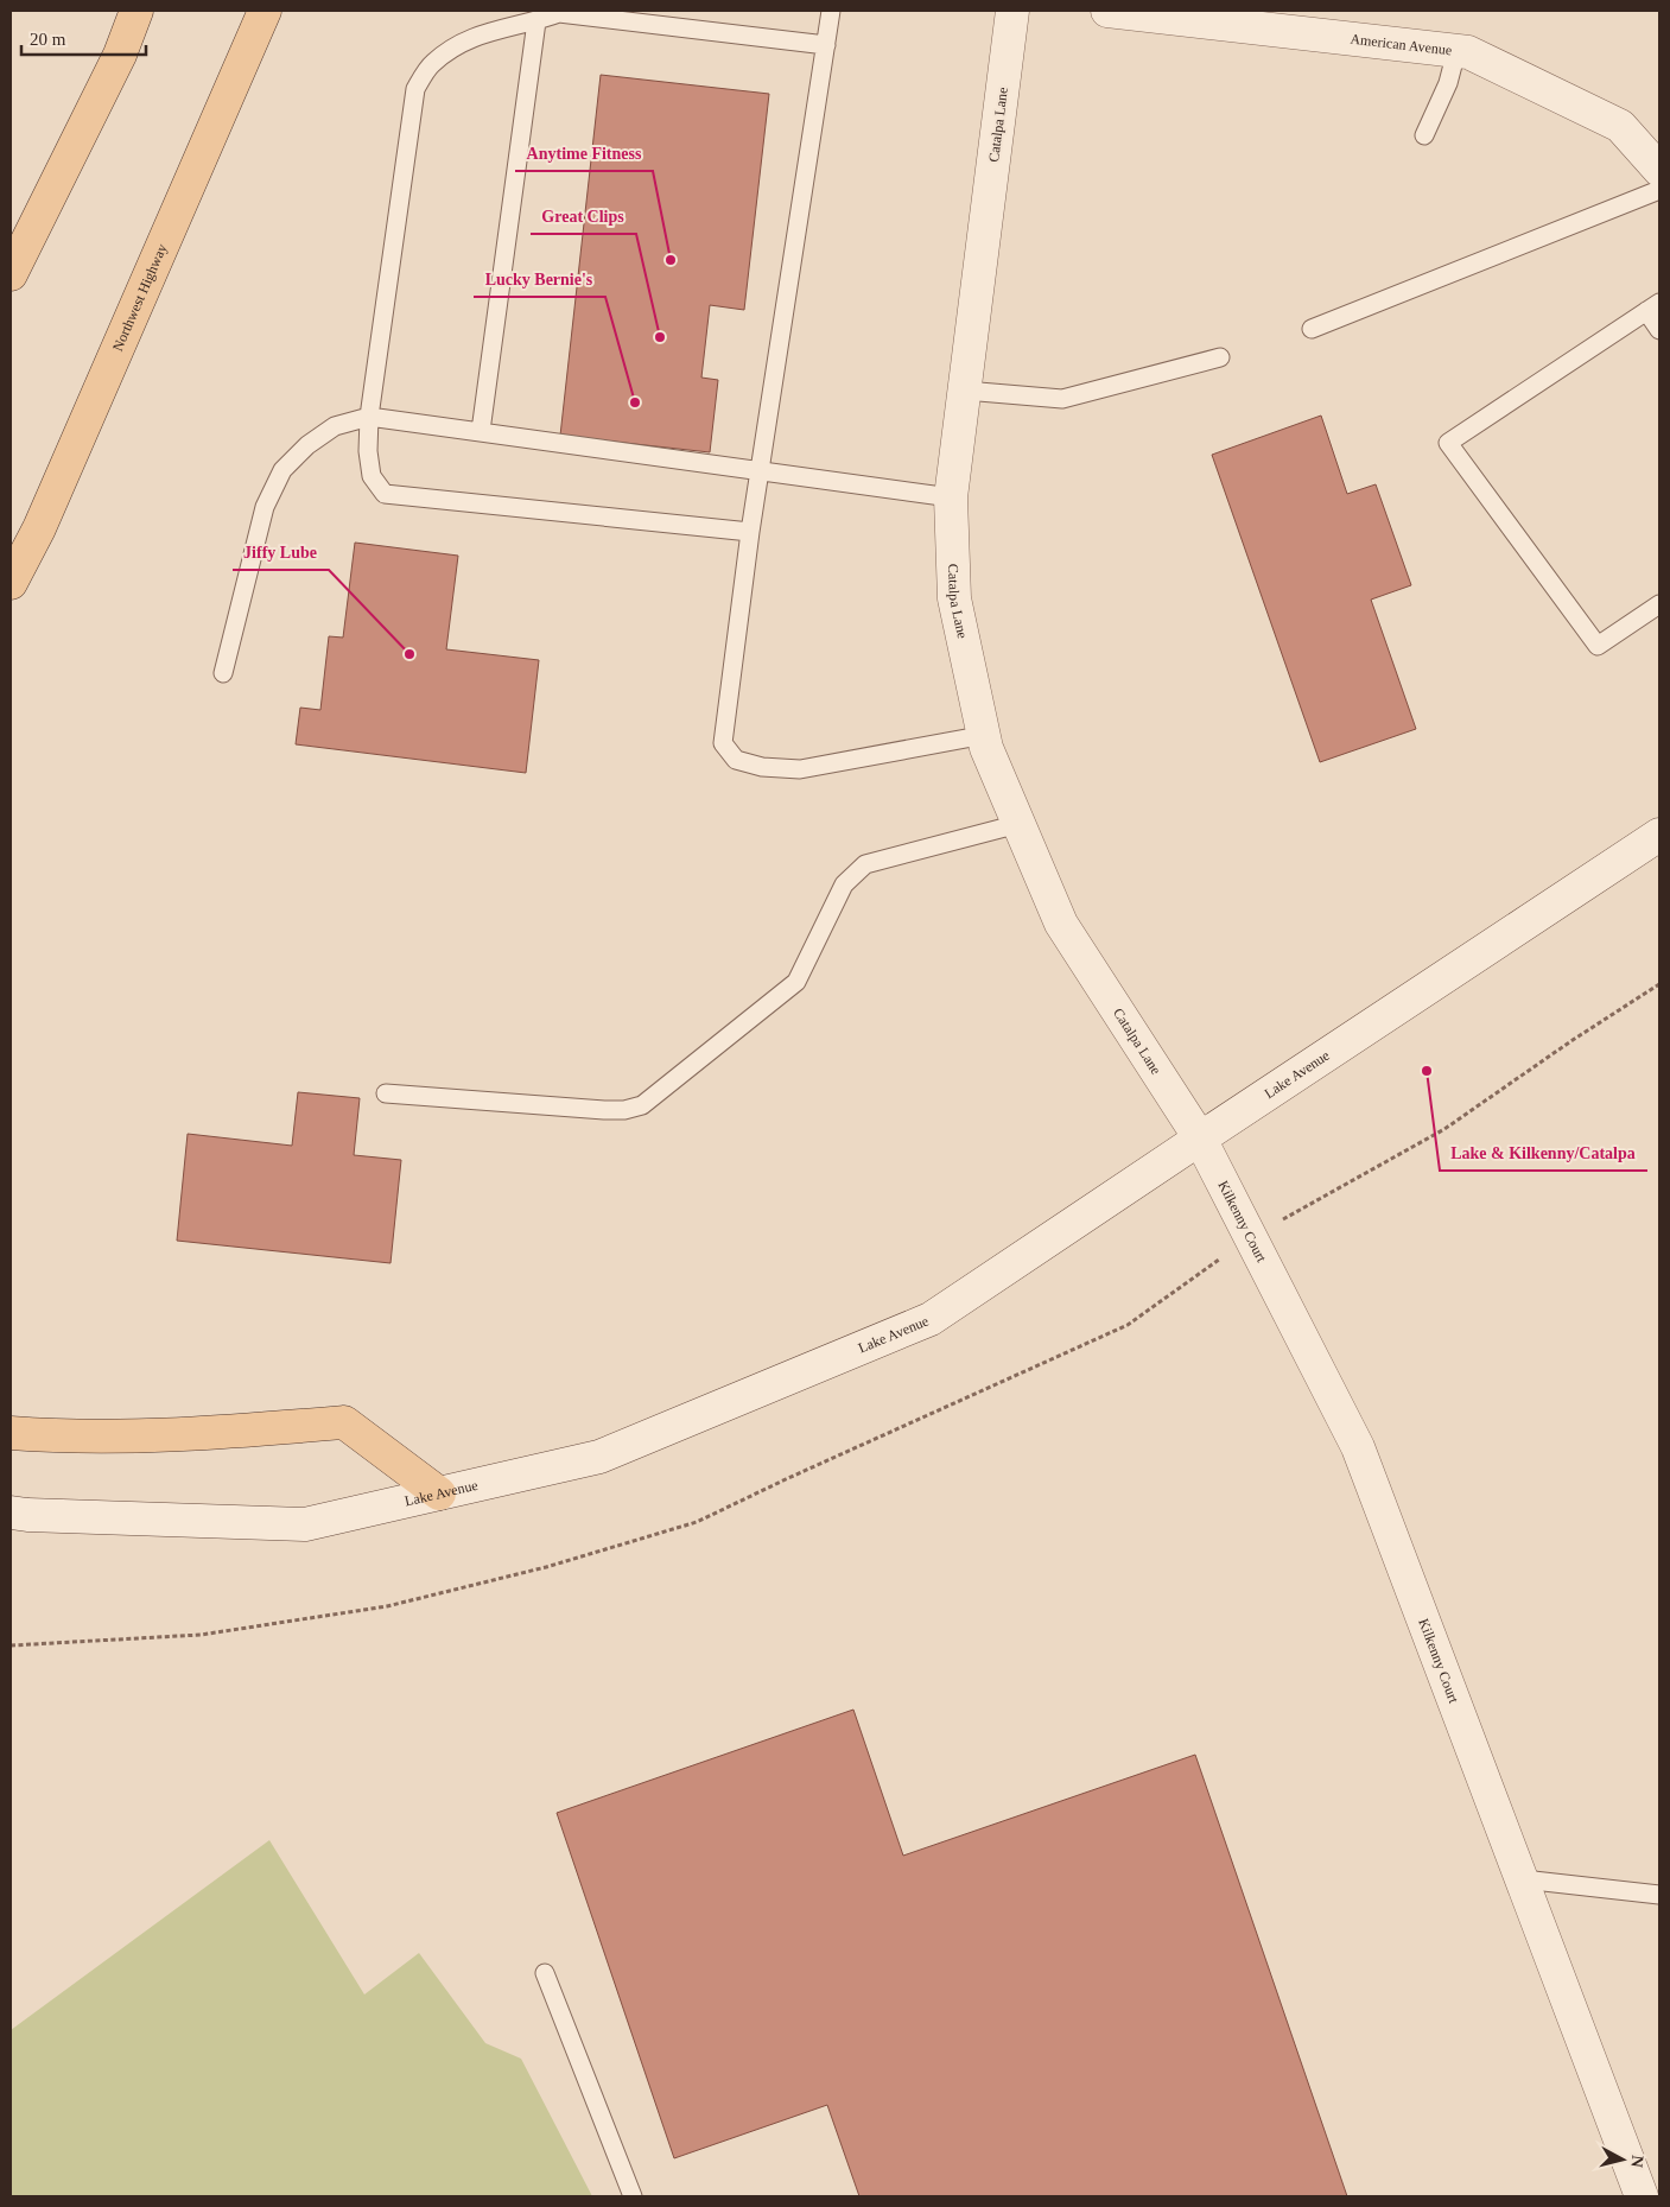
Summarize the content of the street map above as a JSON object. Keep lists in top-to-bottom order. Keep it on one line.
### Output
{"streets":{"main road":["Northwest Highway"],"street":["American Avenue","Catalpa Lane","Lake Avenue","Kilkenny Court"]},"crossings":[["Catalpa Lane","Lake Avenue"],["Catalpa Lane","Kilkenny Court"],["Lake Avenue","Kilkenny Court"]],"places":["Anytime Fitness","Great Clips","Lucky Bernie's","Jiffy Lube","Lake & Kilkenny/Catalpa"],"scale_bar":"20 m","north":"right"}
